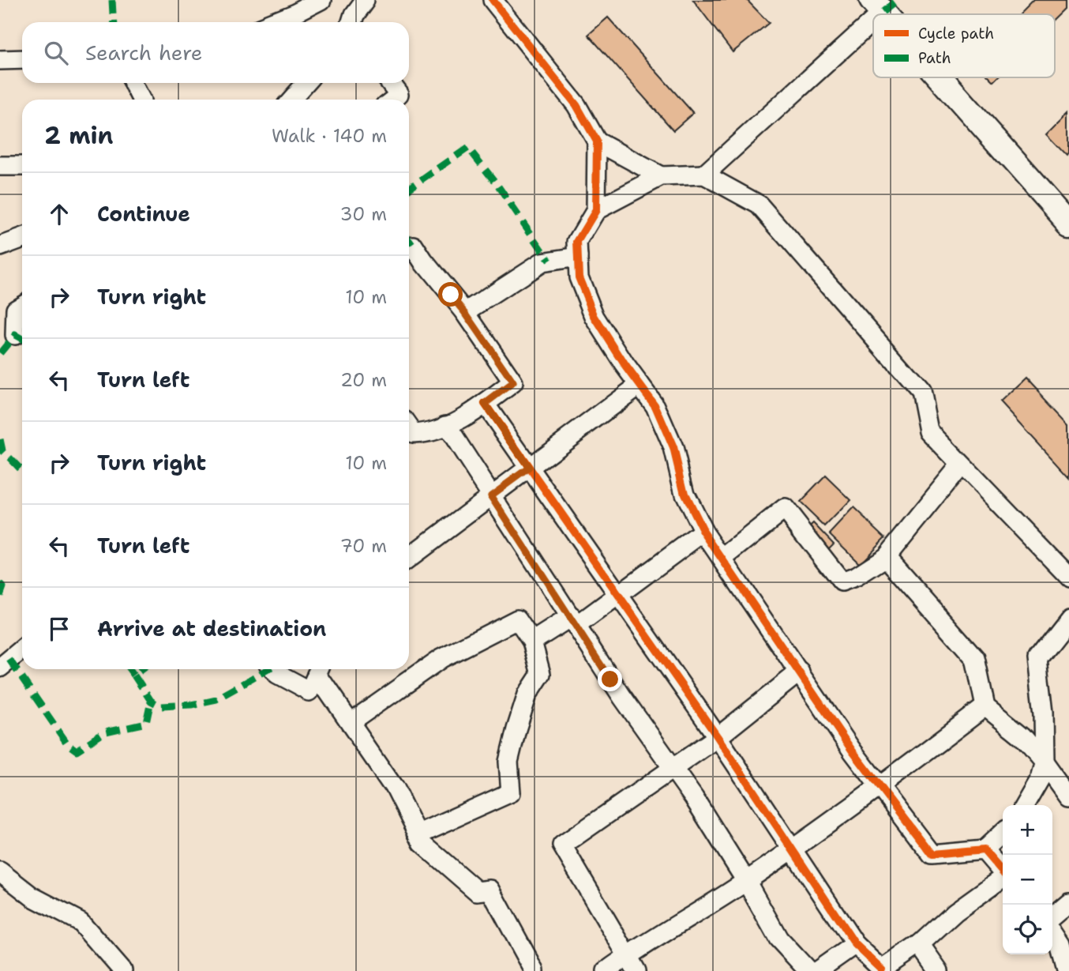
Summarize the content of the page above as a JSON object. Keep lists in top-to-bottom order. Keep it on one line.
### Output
{"legend":["Cycle path","Path"],"page":{"search":"Search here","heading":["2 min","Walk · 140 m"],"list":[["Continue","30 m"],["Turn right","10 m"],["Turn left","20 m"],["Turn right","10 m"],["Turn left","70 m"],"Arrive at destination"],"map_buttons":["+","−"]}}
